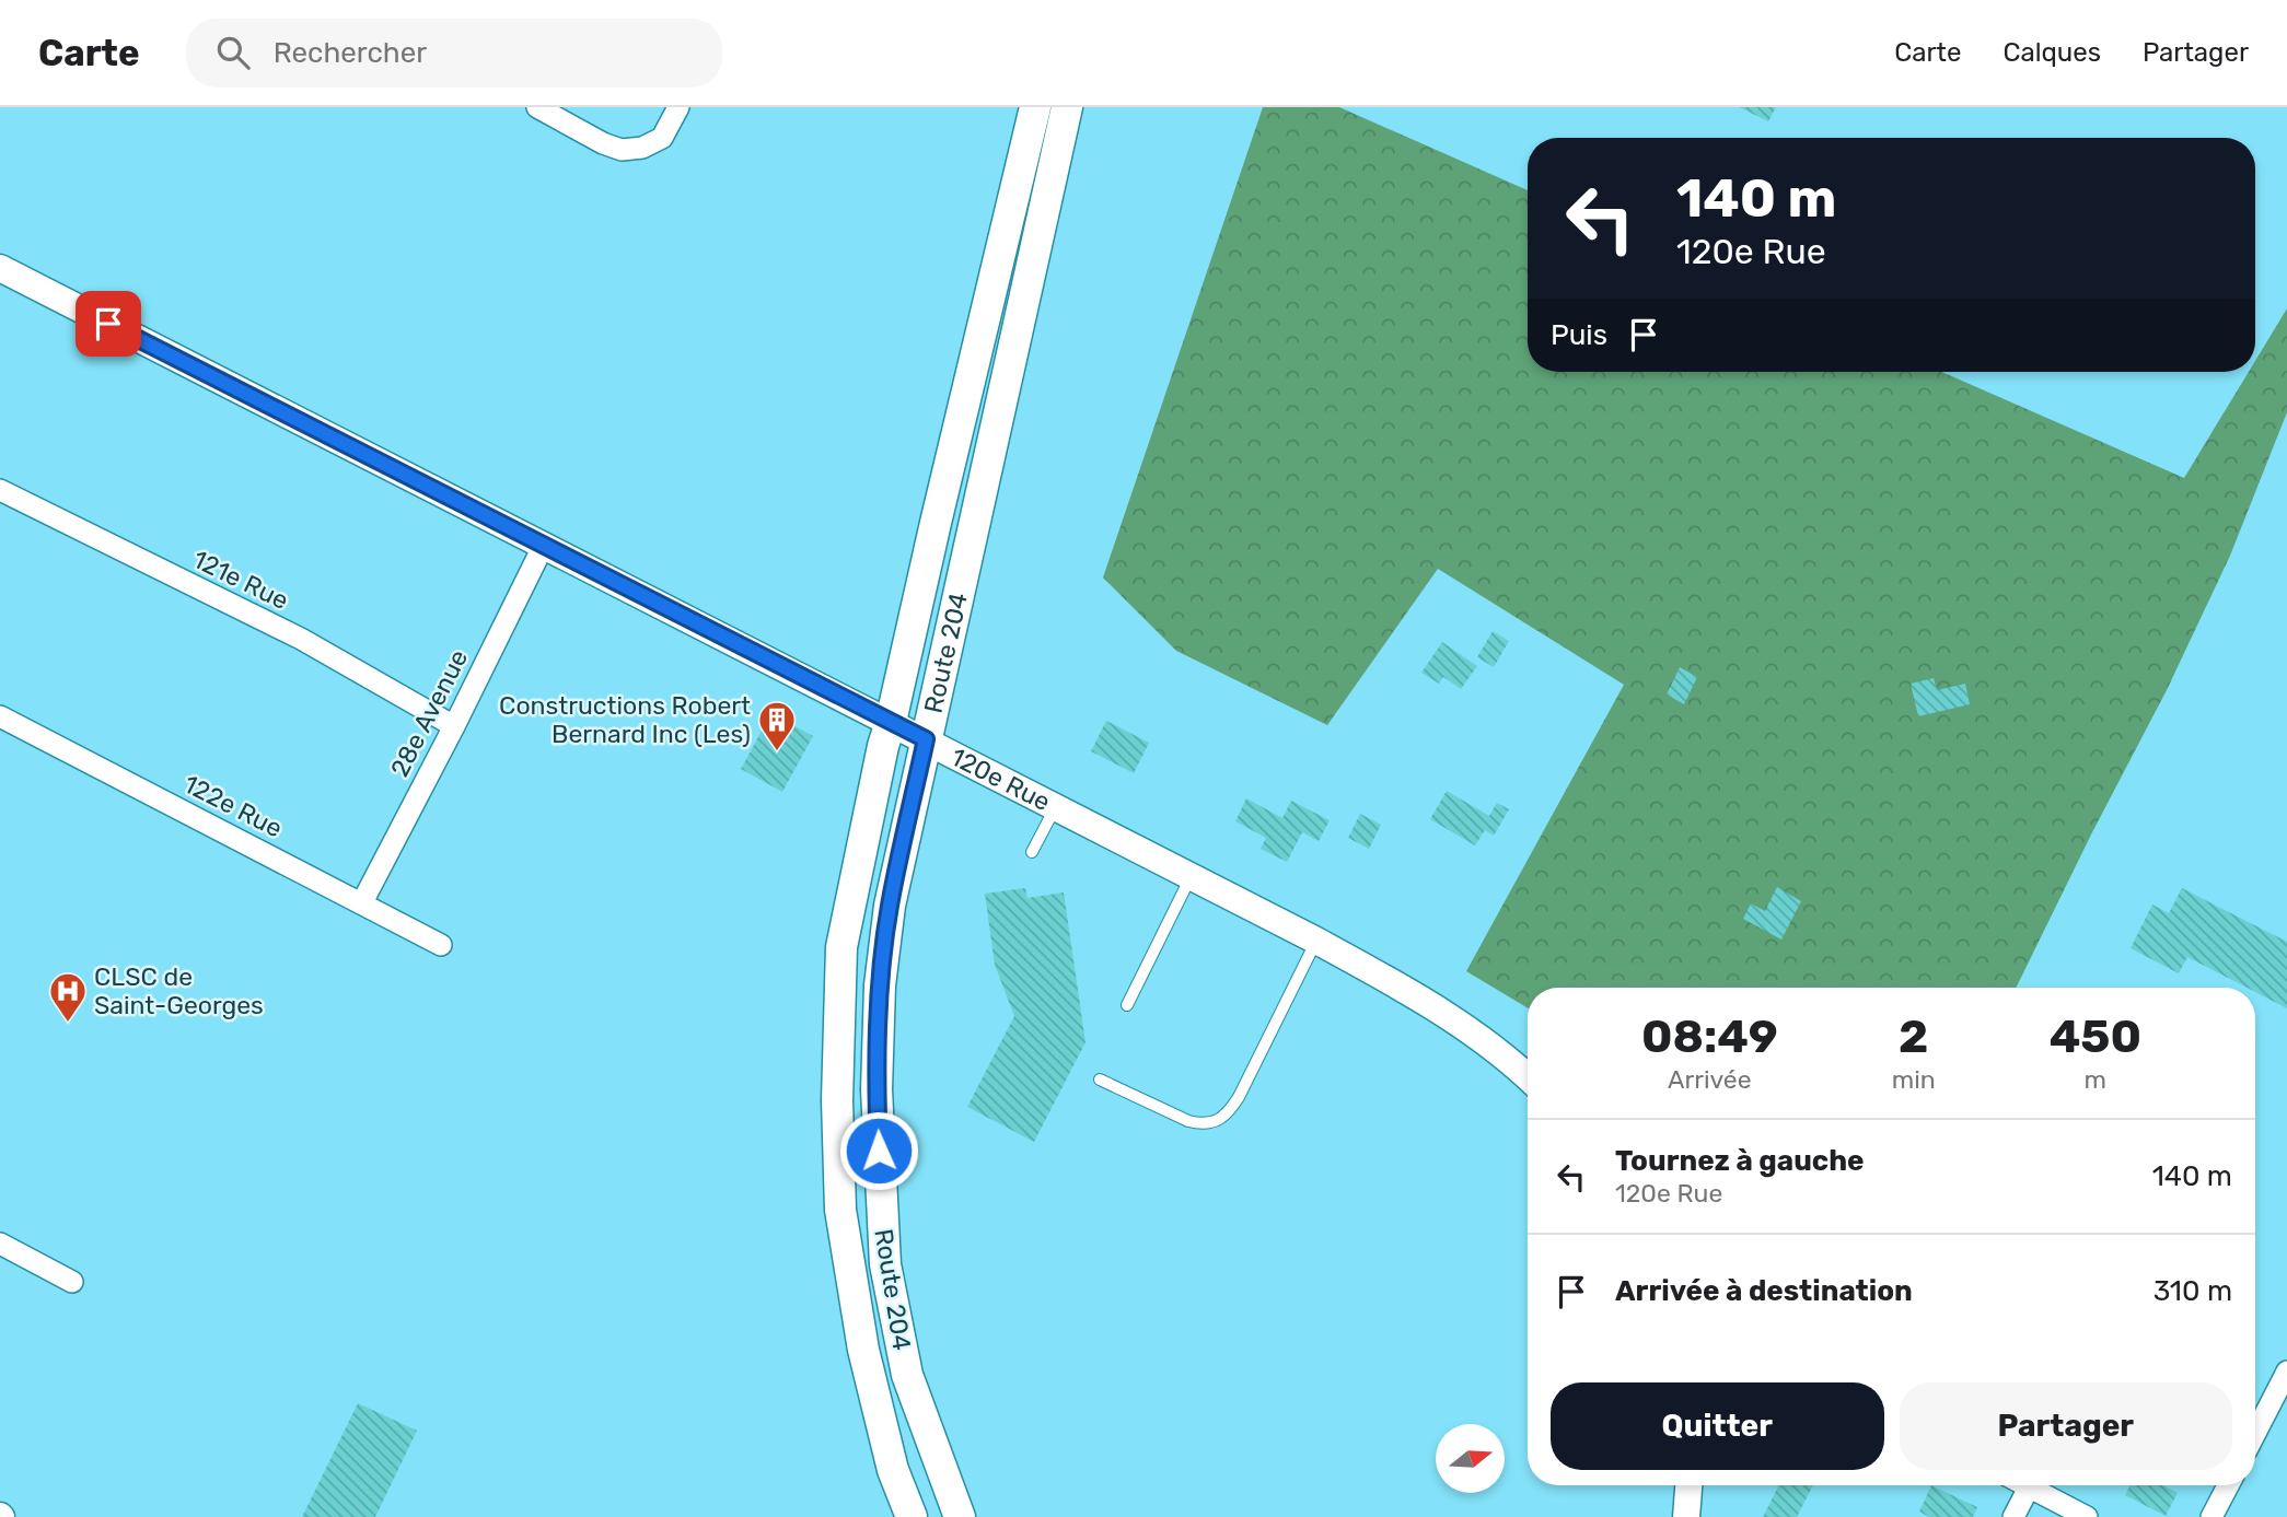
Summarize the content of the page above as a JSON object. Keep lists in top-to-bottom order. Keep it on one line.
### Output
{"streets":{"main road":["Route 204"],"street":["121e Rue","28e Avenue","120e Rue","122e Rue"]},"crossings":[["121e Rue","28e Avenue"],["Route 204","120e Rue"],["28e Avenue","120e Rue"],["28e Avenue","122e Rue"]],"places":{"building":["Constructions Robert Bernard Inc (Les)"],"hospital":["CLSC de Saint-Georges"]},"north":"right","page":{"header":"Carte","search":"Rechercher","nav":["Carte","Calques","Partager"],"turn":["140 m","120e Rue"],"then":"Puis","eta":["08:49","Arrivée","2","min","450","m"],"list":[{"name":"Tournez à gauche","note":"120e Rue","value":"140 m"},{"name":"Arrivée à destination","value":"310 m"}],"buttons":["Quitter","Partager"]}}
